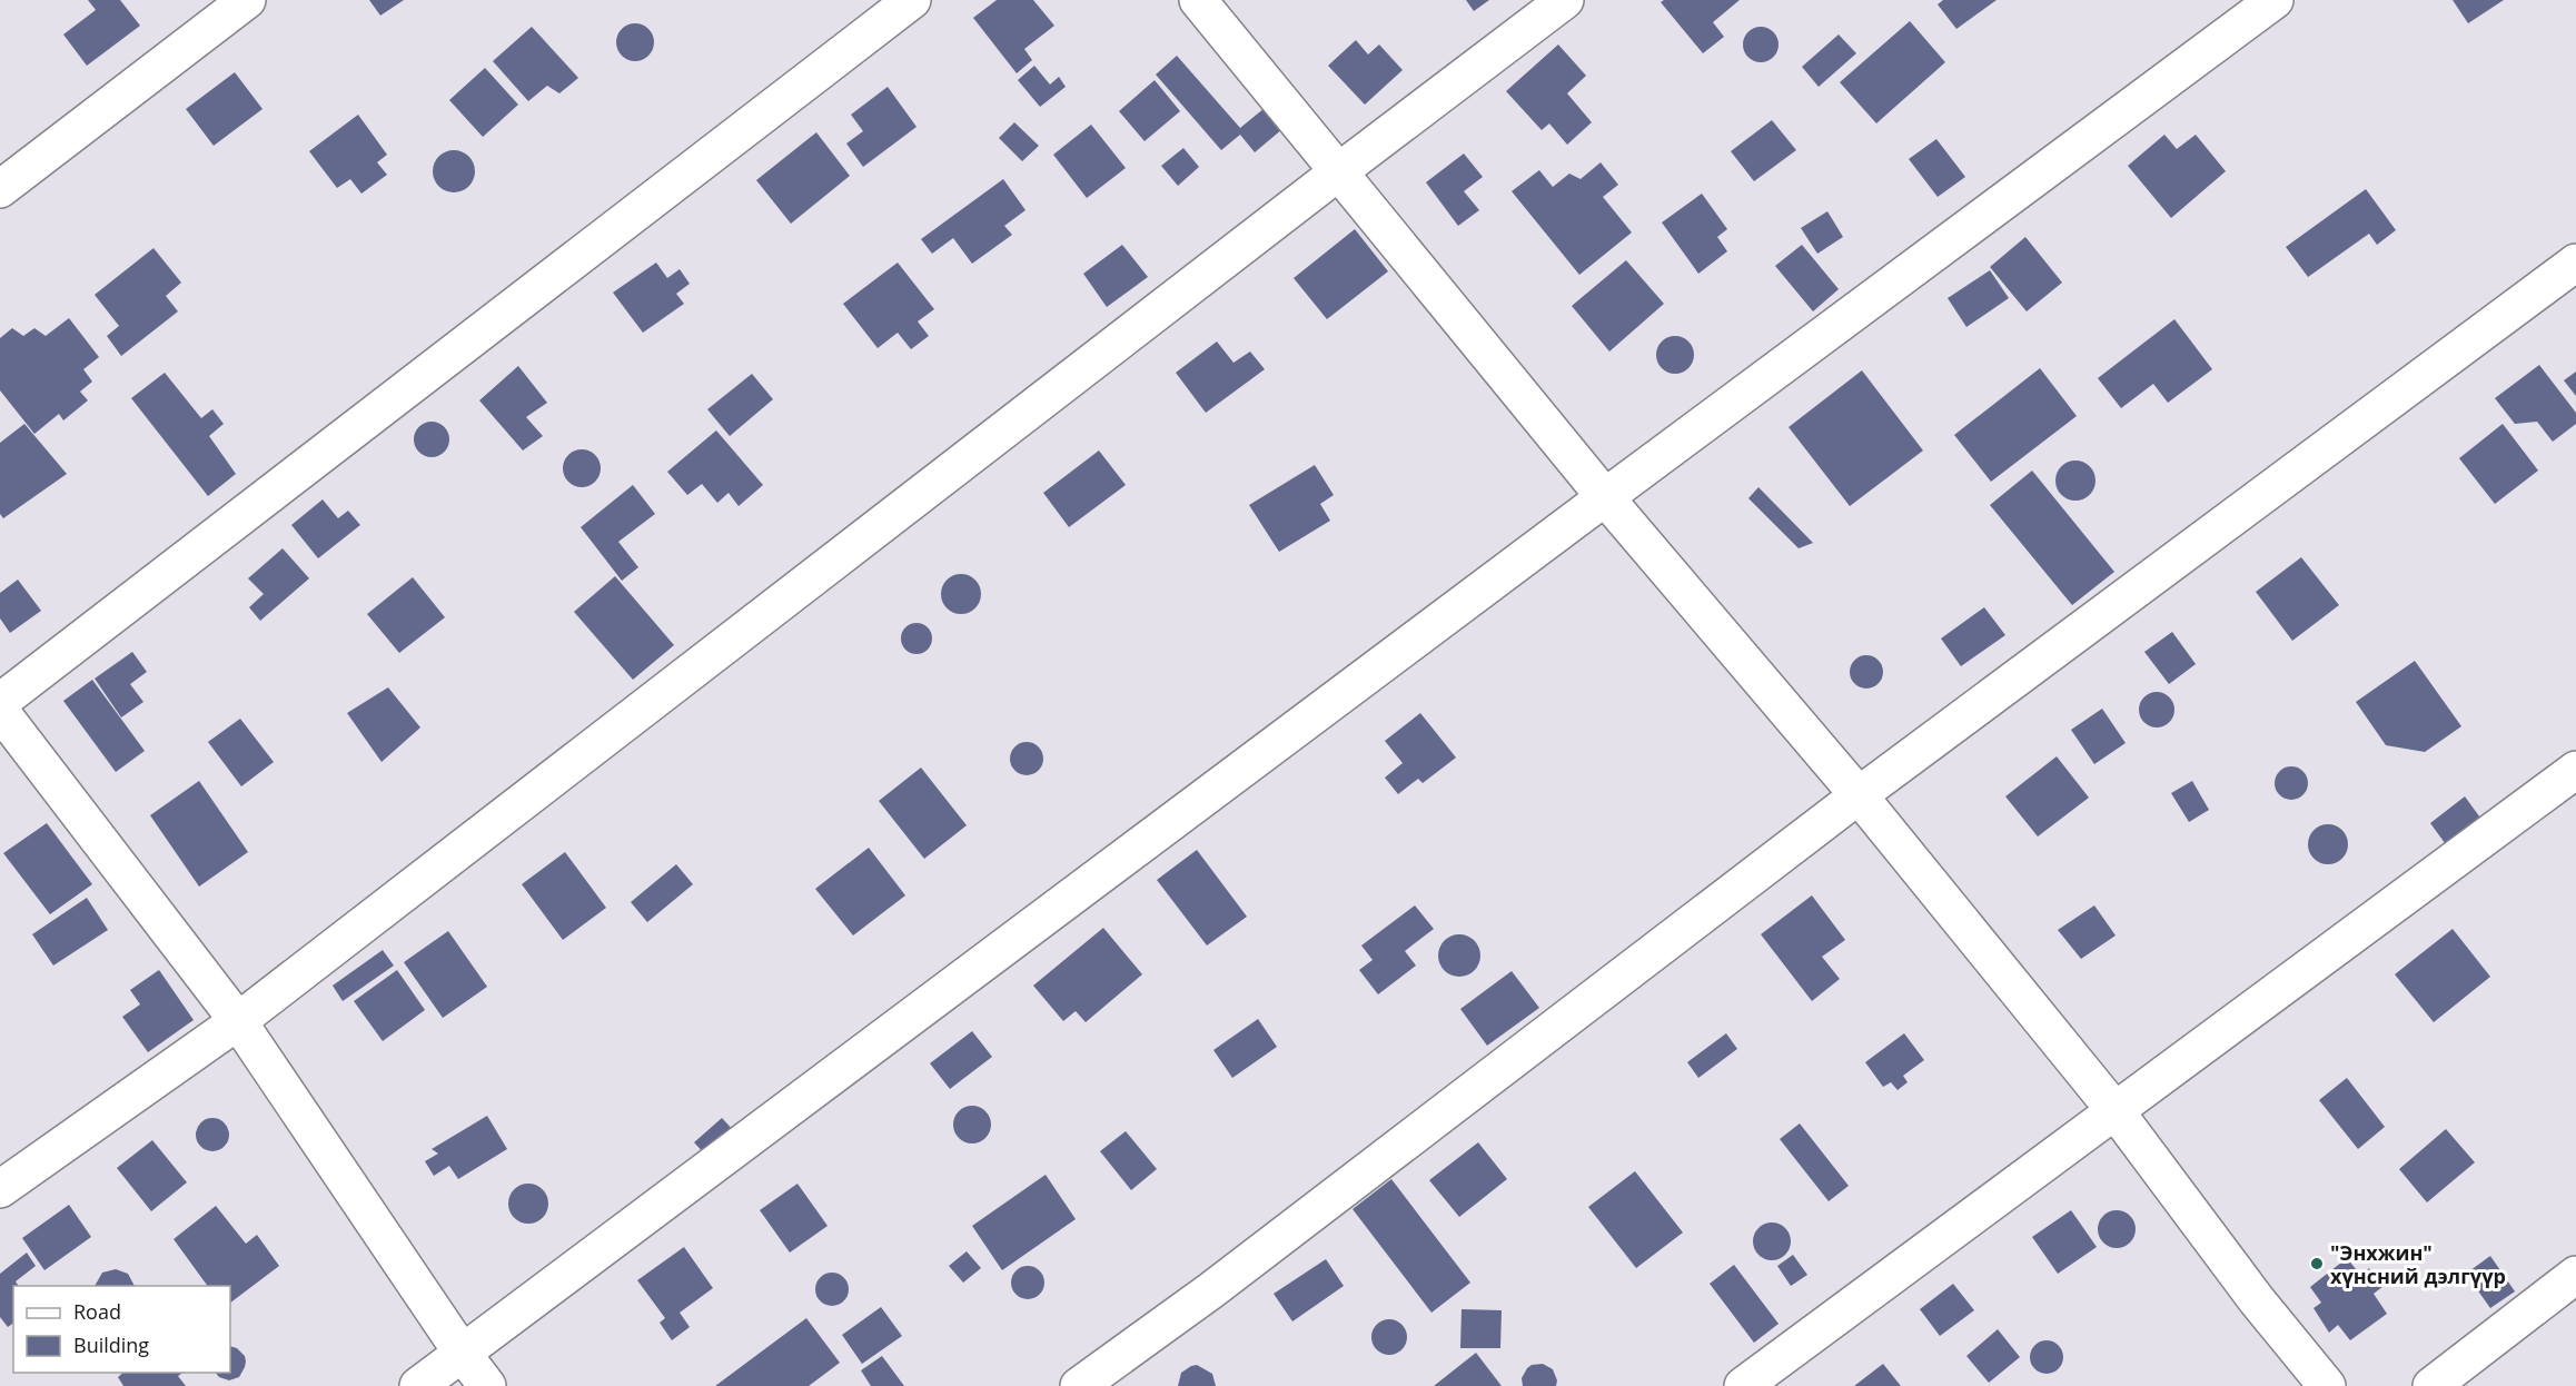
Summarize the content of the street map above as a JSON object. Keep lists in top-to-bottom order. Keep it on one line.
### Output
{"places":["\"Энхжин\" хүнсний дэлгүүр"],"legend":["Road","Building"]}
